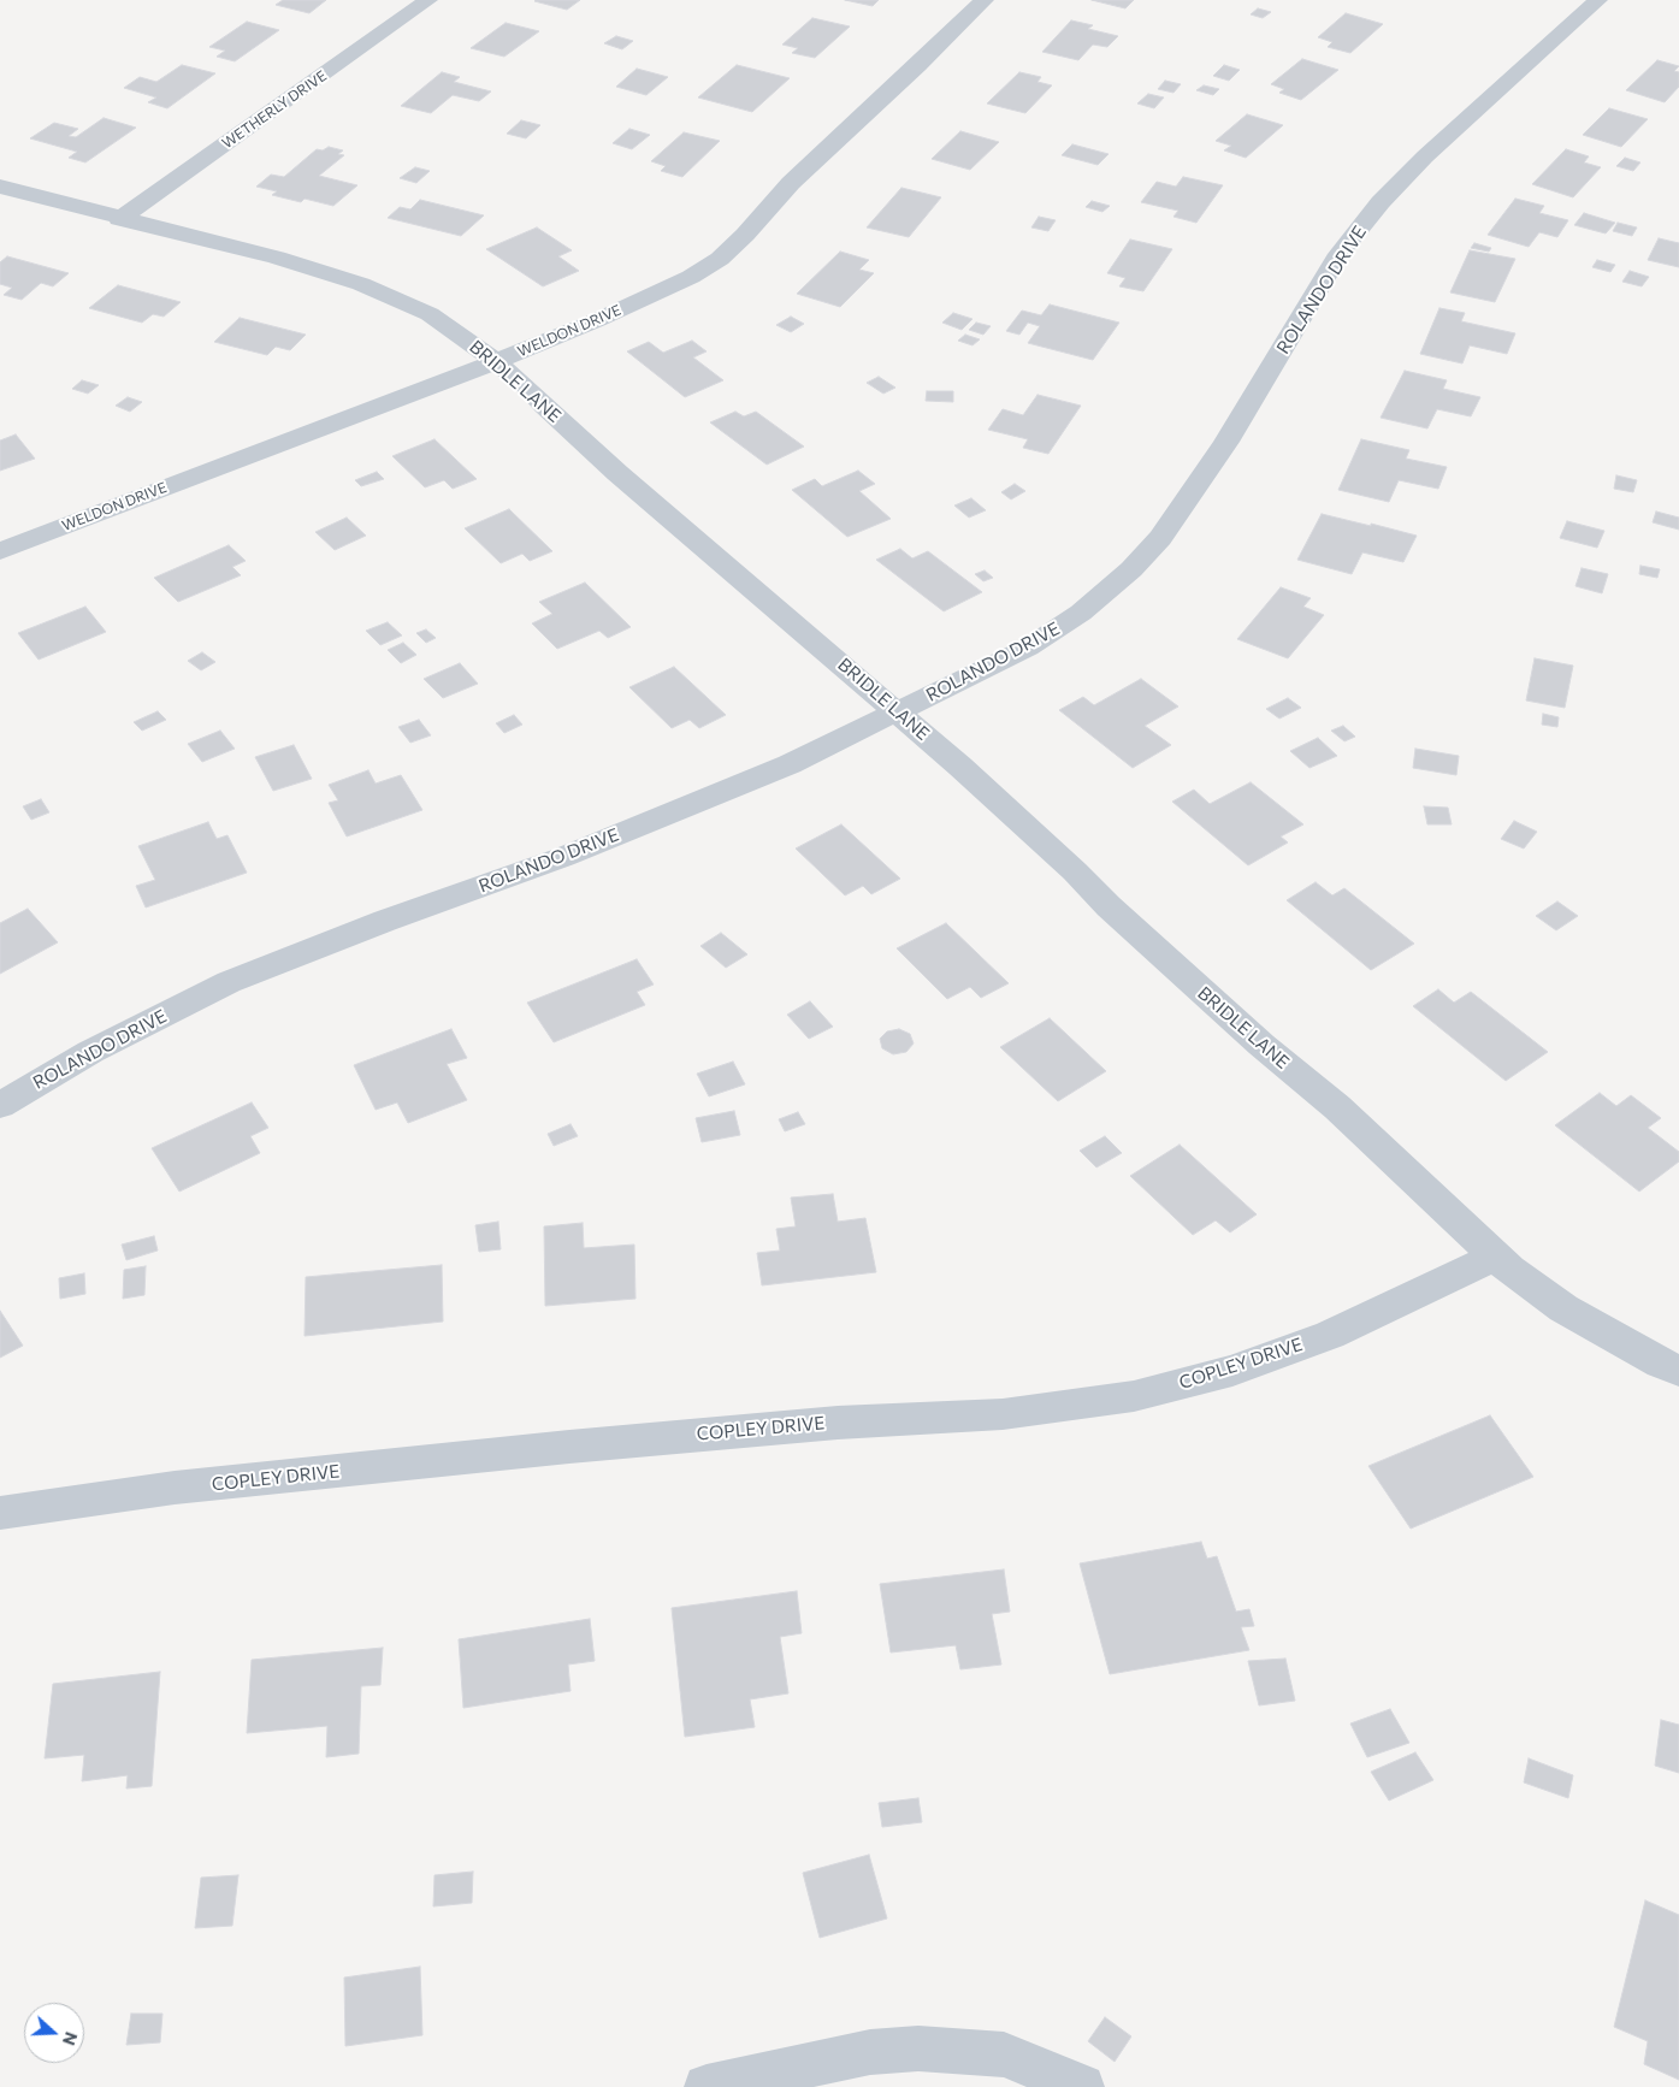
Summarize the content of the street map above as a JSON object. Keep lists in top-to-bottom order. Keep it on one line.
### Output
{"streets":{"street":["WETHERLY DRIVE","ROLANDO DRIVE","WELDON DRIVE","BRIDLE LANE","COPLEY DRIVE"]},"crossings":[["WETHERLY DRIVE","BRIDLE LANE"],["ROLANDO DRIVE","BRIDLE LANE"],["WELDON DRIVE","BRIDLE LANE"],["BRIDLE LANE","COPLEY DRIVE"]],"north":"right"}
